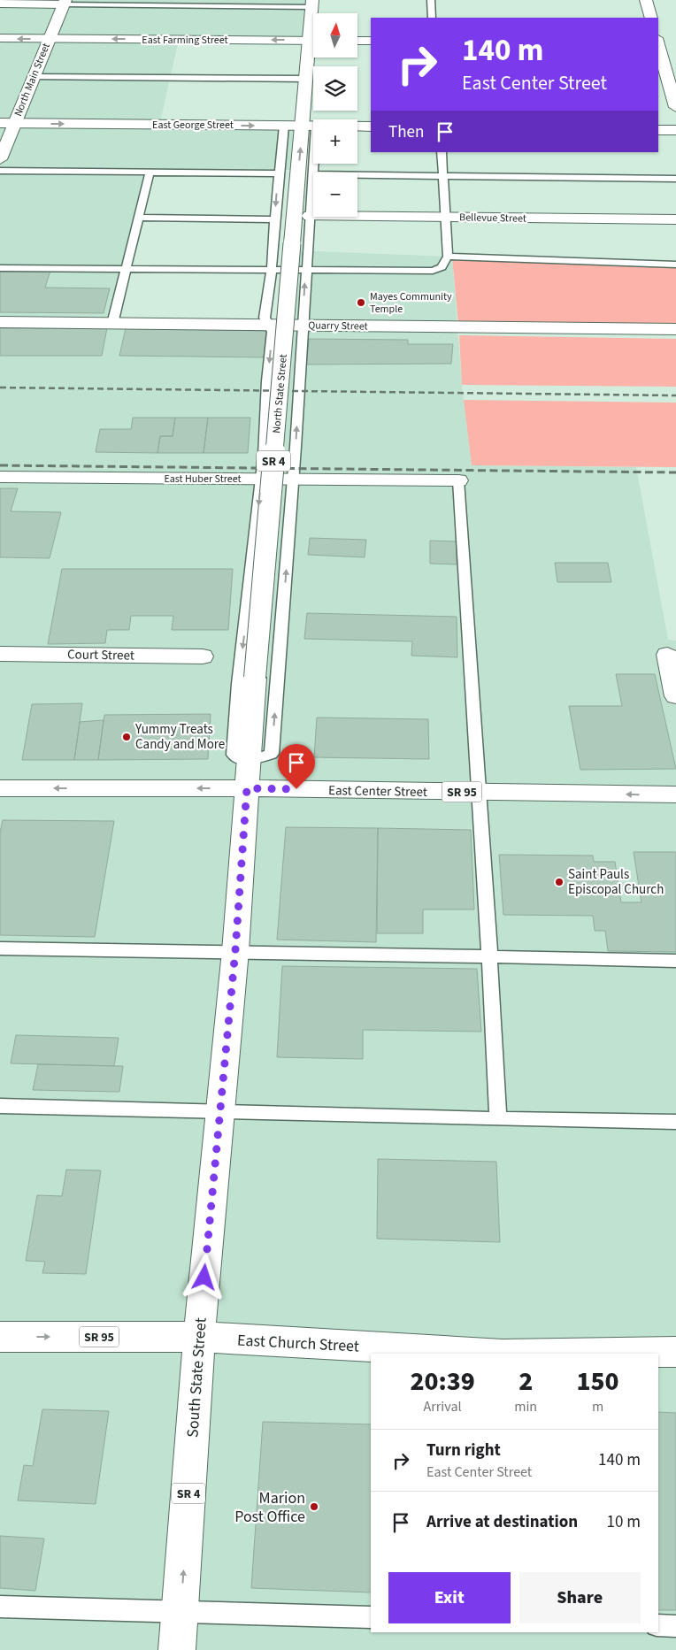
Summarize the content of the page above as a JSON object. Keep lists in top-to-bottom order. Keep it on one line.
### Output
{"streets":{"street":["East Farming Street","North Main Street","East George Street","Bellevue Street","Quarry Street","North State Street","SR 4","East Huber Street","Court Street","East Center Street","SR 95","East Church Street","South State Street"]},"crossings":[["East Farming Street","North Main Street"],["North Main Street","East George Street"],["East George Street","North State Street"],["North State Street","East Center Street"],["North State Street","South State Street"],["East Center Street","South State Street"],["East Church Street","South State Street"]],"one_way":["East Farming Street","East George Street","North State Street","East Center Street"],"places":["Mayes Community Temple","Yummy Treats Candy and More","Saint Pauls Episcopal Church","Marion Post Office"],"north":"top","page":{"map_buttons":["+","−"],"turn":["140 m","East Center Street"],"then":"Then","eta":["20:39","Arrival","2","min","150","m"],"list":[{"name":"Turn right","note":"East Center Street","value":"140 m"},{"name":"Arrive at destination","value":"10 m"}],"buttons":["Exit","Share"]}}
